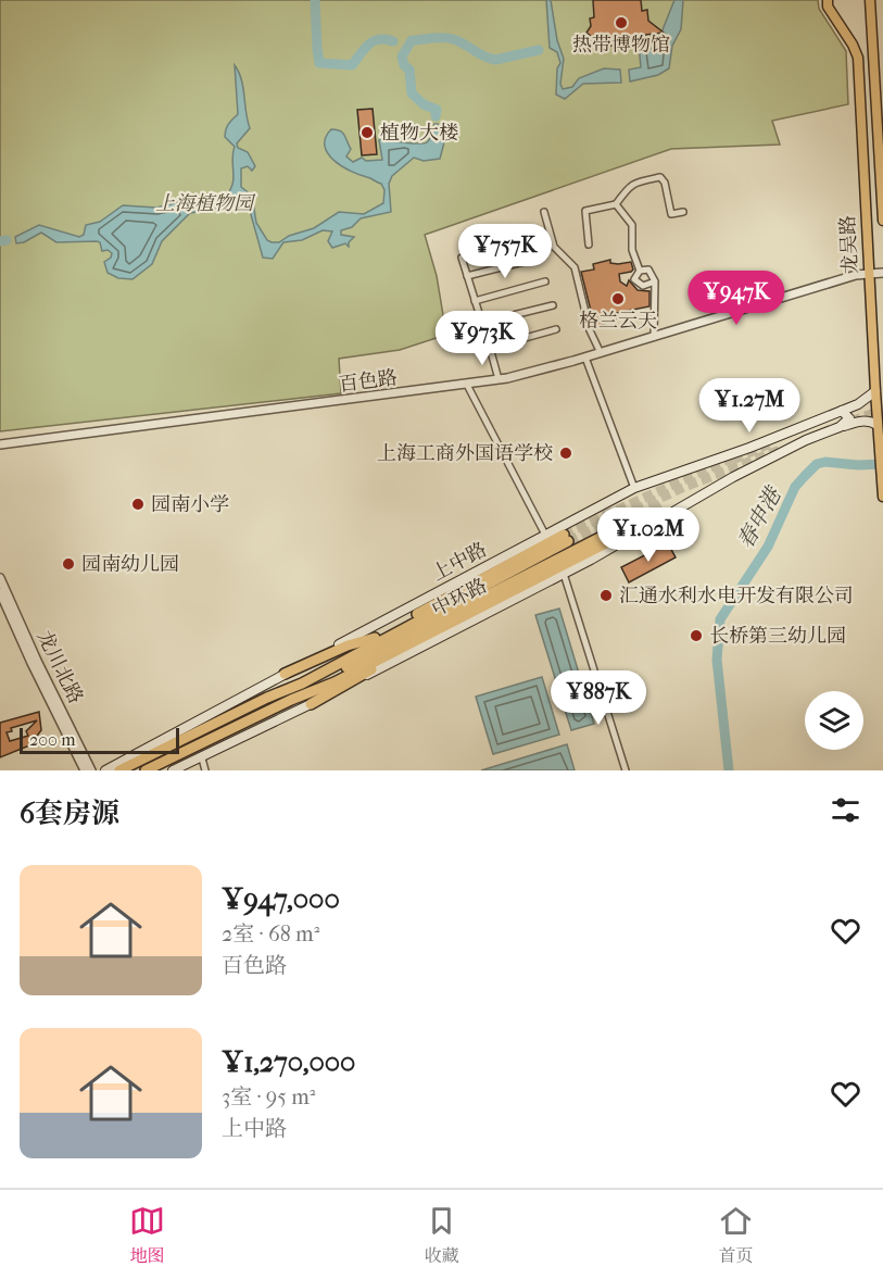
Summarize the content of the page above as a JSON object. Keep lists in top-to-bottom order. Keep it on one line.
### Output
{"streets":{"highway":["中环路"],"main road":["龙吴路","上中路"],"street":["百色路","龙川北路"]},"crossings":[["龙吴路","百色路"],["龙吴路","上中路"]],"water":["春申港"],"parks":["上海植物园"],"places":["热带博物馆","植物大楼","格兰云天","上海工商外国语学校","园南小学","园南幼儿园","汇通水利水电开发有限公司","长桥第三幼儿园"],"scale_bar":"200 m","page":{"price":["¥757K","¥947K","¥973K","¥1.27M","¥1.02M","¥887K"],"scale":"200 m","heading":"6套房源","list":[{"name":"¥947,000","note":"2室 · 68 m² · 百色路"},{"name":"¥1,270,000","note":"3室 · 95 m² · 上中路"}],"tabs":["地图","收藏","首页"]}}
